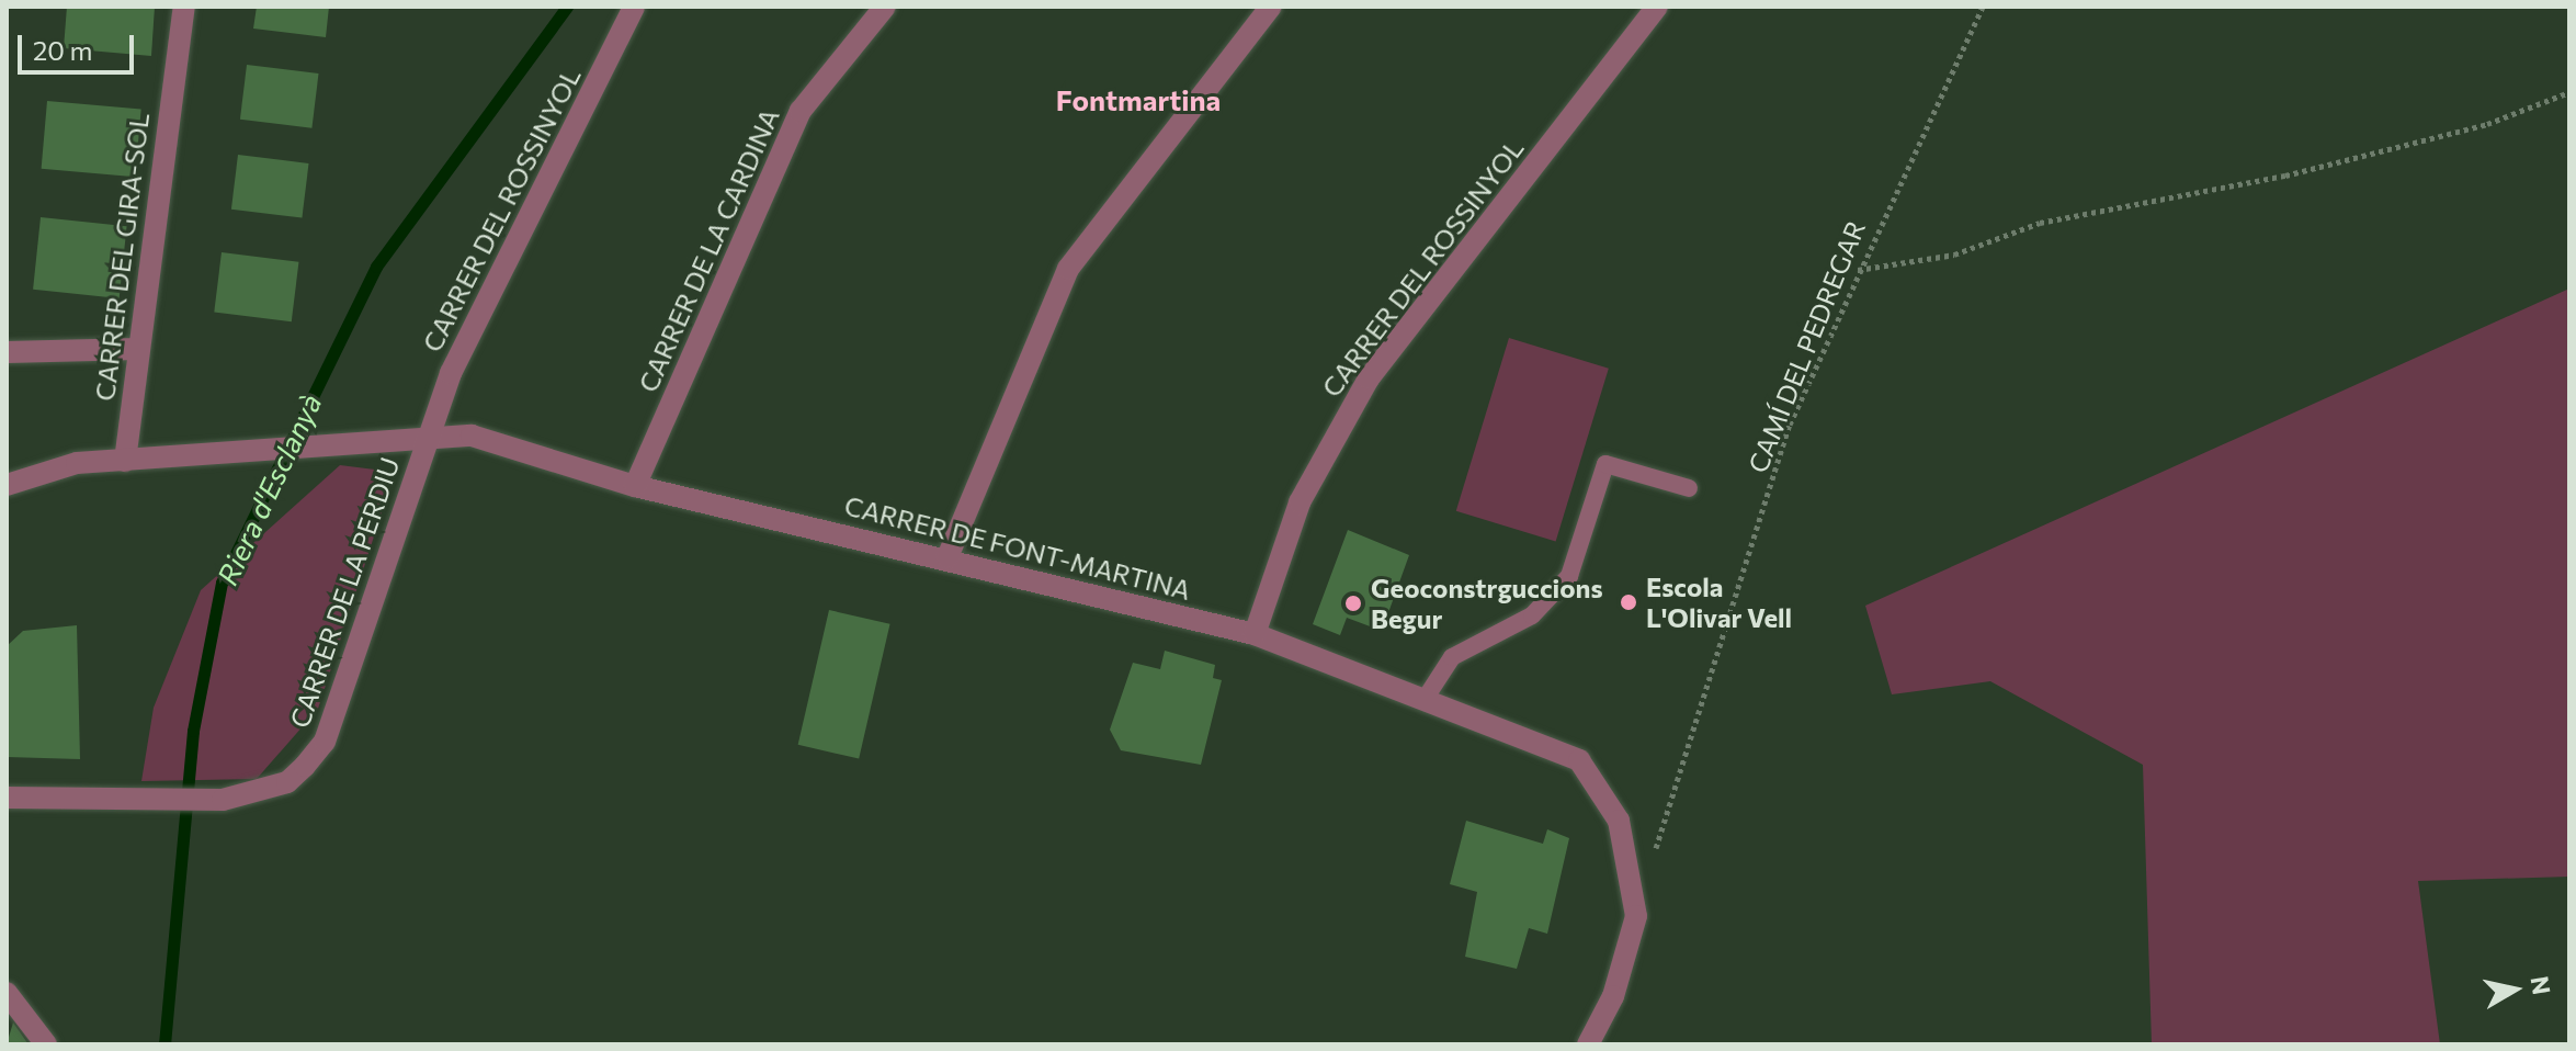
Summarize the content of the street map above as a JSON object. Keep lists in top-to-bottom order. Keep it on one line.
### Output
{"streets":{"street":["CARRER DEL ROSSINYOL","CARRER DE LA CARDINA","CARRER DEL GIRA-SOL","CARRER DE FONT-MARTINA","CARRER DE LA PERDIU"],"path":["CAMÍ DEL PEDREGAR"]},"crossings":[["CARRER DEL ROSSINYOL","CARRER DE FONT-MARTINA"],["CARRER DEL ROSSINYOL","CARRER DE LA PERDIU"],["CARRER DE LA CARDINA","CARRER DE FONT-MARTINA"],["CARRER DEL GIRA-SOL","CARRER DE FONT-MARTINA"],["CARRER DE FONT-MARTINA","CARRER DE LA PERDIU"]],"districts":["Fontmartina"],"water":["Riera d'Esclanyà"],"places":["Escola L'Olivar Vell","Geoconstrguccions Begur"],"scale_bar":"20 m","north":"right"}
